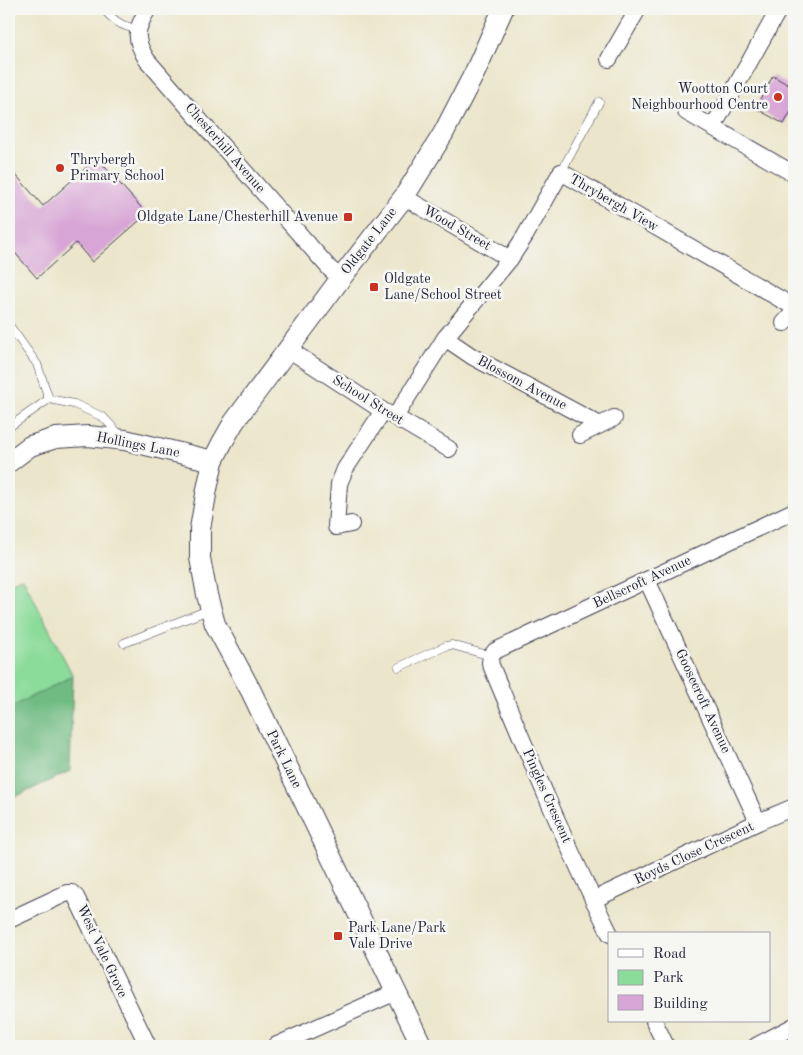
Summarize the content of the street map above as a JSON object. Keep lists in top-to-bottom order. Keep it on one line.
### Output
{"streets":{"street":["Chesterhill Avenue","Thrybergh View","Wood Street","Oldgate Lane","Blossom Avenue","School Street","Hollings Lane","Bellscroft Avenue","Goosecroft Avenue","Park Lane","Pingles Crescent","Royds Close Crescent","West Vale Grove"]},"crossings":[["Chesterhill Avenue","Oldgate Lane"],["Thrybergh View","Wood Street"],["Thrybergh View","Blossom Avenue"],["Thrybergh View","School Street"],["Wood Street","Oldgate Lane"],["Oldgate Lane","School Street"],["Oldgate Lane","Hollings Lane"],["Oldgate Lane","Park Lane"],["Hollings Lane","Park Lane"],["Bellscroft Avenue","Goosecroft Avenue"],["Bellscroft Avenue","Pingles Crescent"],["Goosecroft Avenue","Royds Close Crescent"],["Pingles Crescent","Royds Close Crescent"]],"places":{"other":["Wootton Court Neighbourhood Centre","Thrybergh Primary School"],"transit":["Oldgate Lane/Chesterhill Avenue","Oldgate Lane/School Street","Park Lane/Park Vale Drive"]},"legend":["Road","Park","Building"]}
